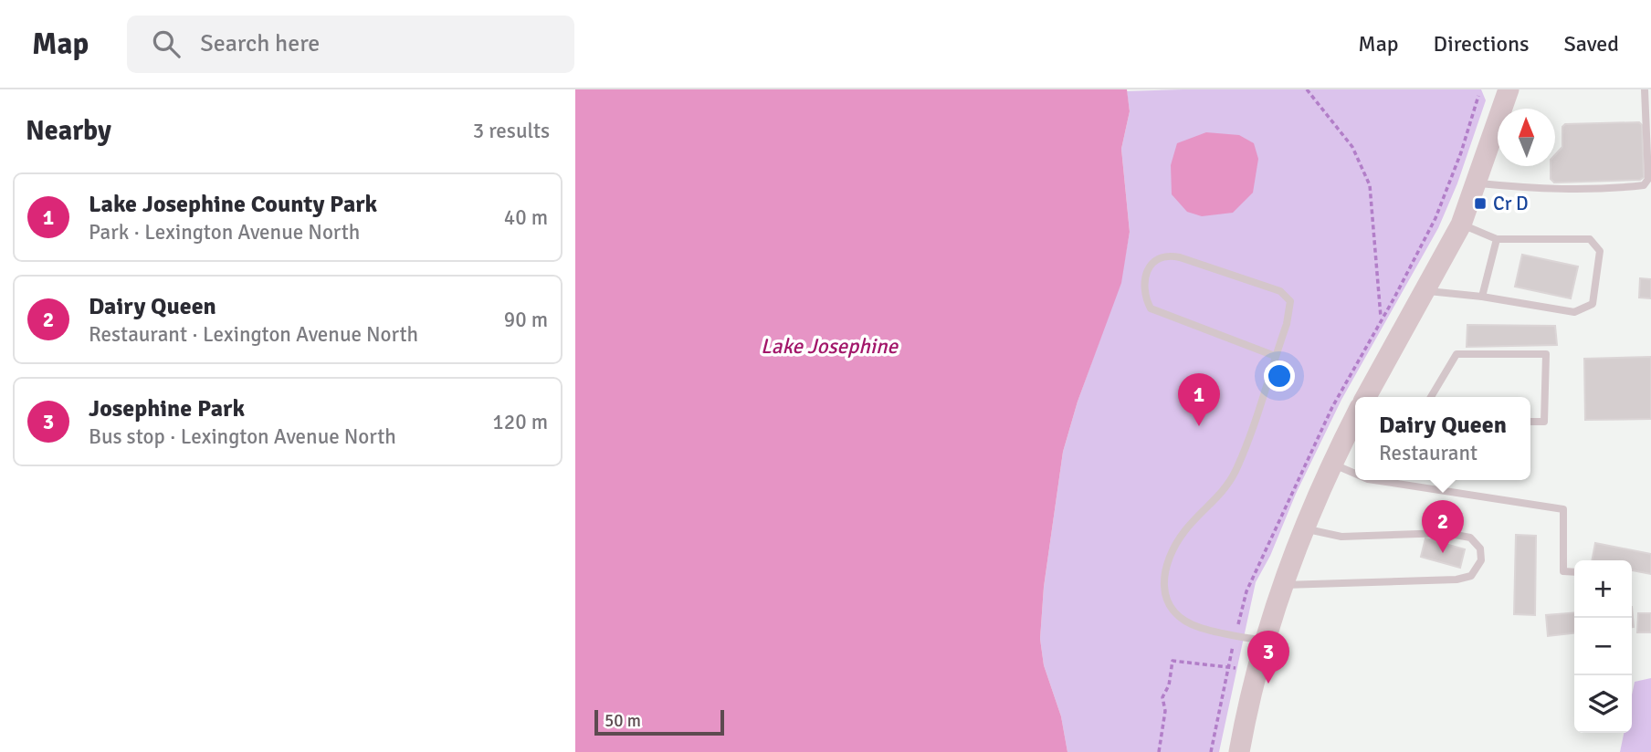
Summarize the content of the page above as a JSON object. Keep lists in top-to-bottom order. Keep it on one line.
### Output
{"water":["Lake Josephine"],"places":{"transit":["Cr D"]},"scale_bar":"50 m","north":"top","page":{"header":"Map","search":"Search here","nav":["Map","Directions","Saved"],"heading":["Nearby","3 results"],"list":[{"mark":"1","name":"Lake Josephine County Park","note":"Park · Lexington Avenue North","value":"40 m"},{"mark":"2","name":"Dairy Queen","note":"Restaurant · Lexington Avenue North","value":"90 m"},{"mark":"3","name":"Josephine Park","note":"Bus stop · Lexington Avenue North","value":"120 m"}],"pins":["1","2","3"],"popup":["Dairy Queen","Restaurant"],"map_buttons":["+","−"],"scale":"50 m"}}
